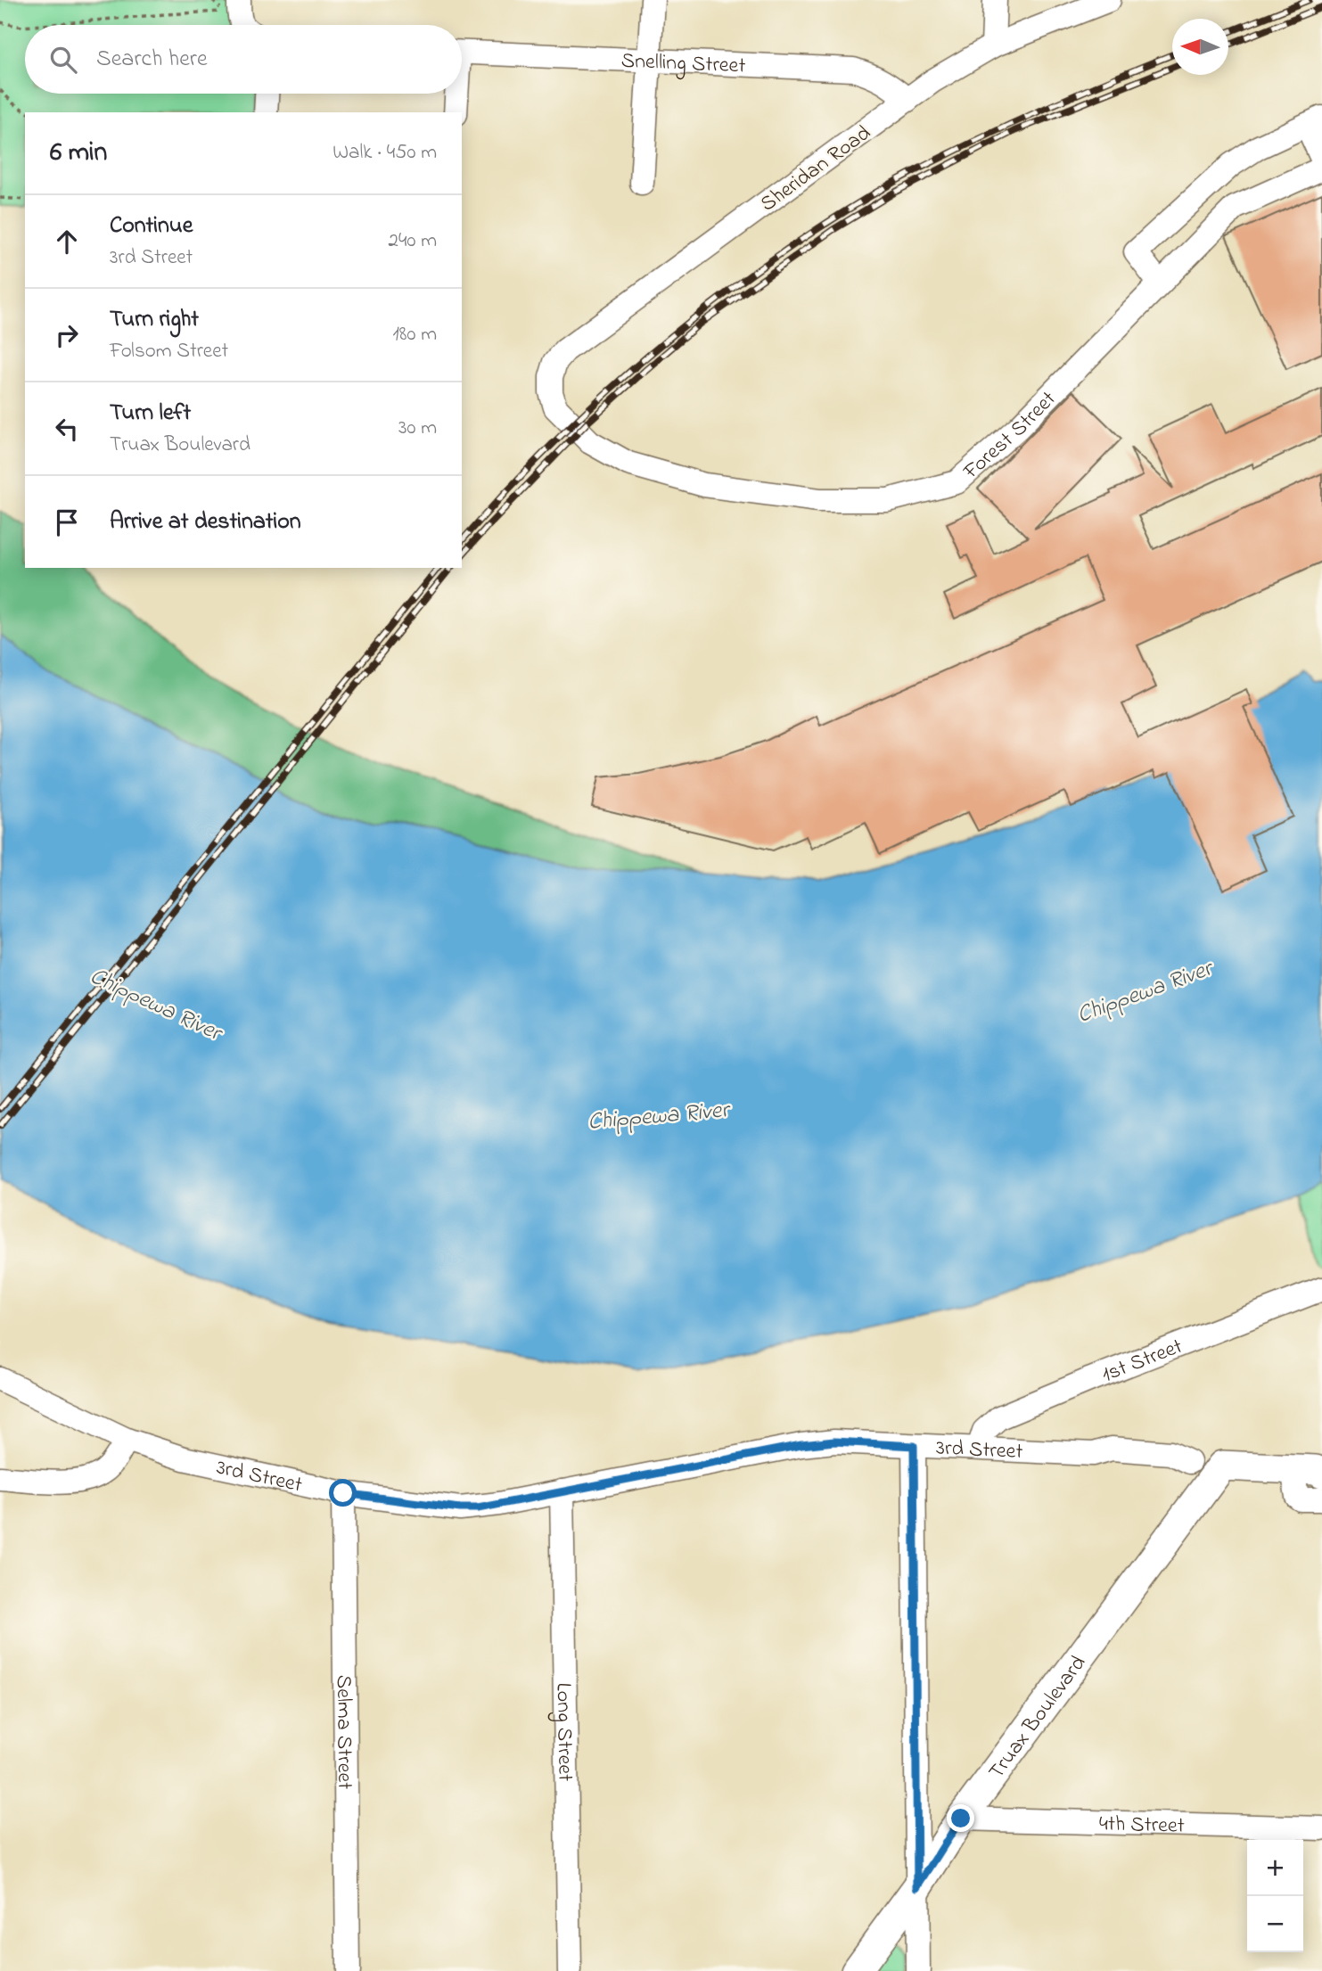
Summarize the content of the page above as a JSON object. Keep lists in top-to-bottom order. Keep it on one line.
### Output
{"streets":{"main road":["3rd Street","Truax Boulevard"],"street":["Snelling Street","Sheridan Road","Forest Street","1st Street","Long Street","Selma Street","4th Street"]},"crossings":[["Snelling Street","Sheridan Road"],["Sheridan Road","Forest Street"],["1st Street","3rd Street"],["3rd Street","Truax Boulevard"],["3rd Street","Long Street"],["3rd Street","Selma Street"],["Truax Boulevard","4th Street"]],"water":["Chippewa River"],"north":"left","page":{"search":"Search here","heading":["6 min","Walk · 450 m"],"list":[["Continue","3rd Street","240 m"],["Turn right","Folsom Street","180 m"],["Turn left","Truax Boulevard","30 m"],"Arrive at destination"],"map_buttons":["+","−"]}}
